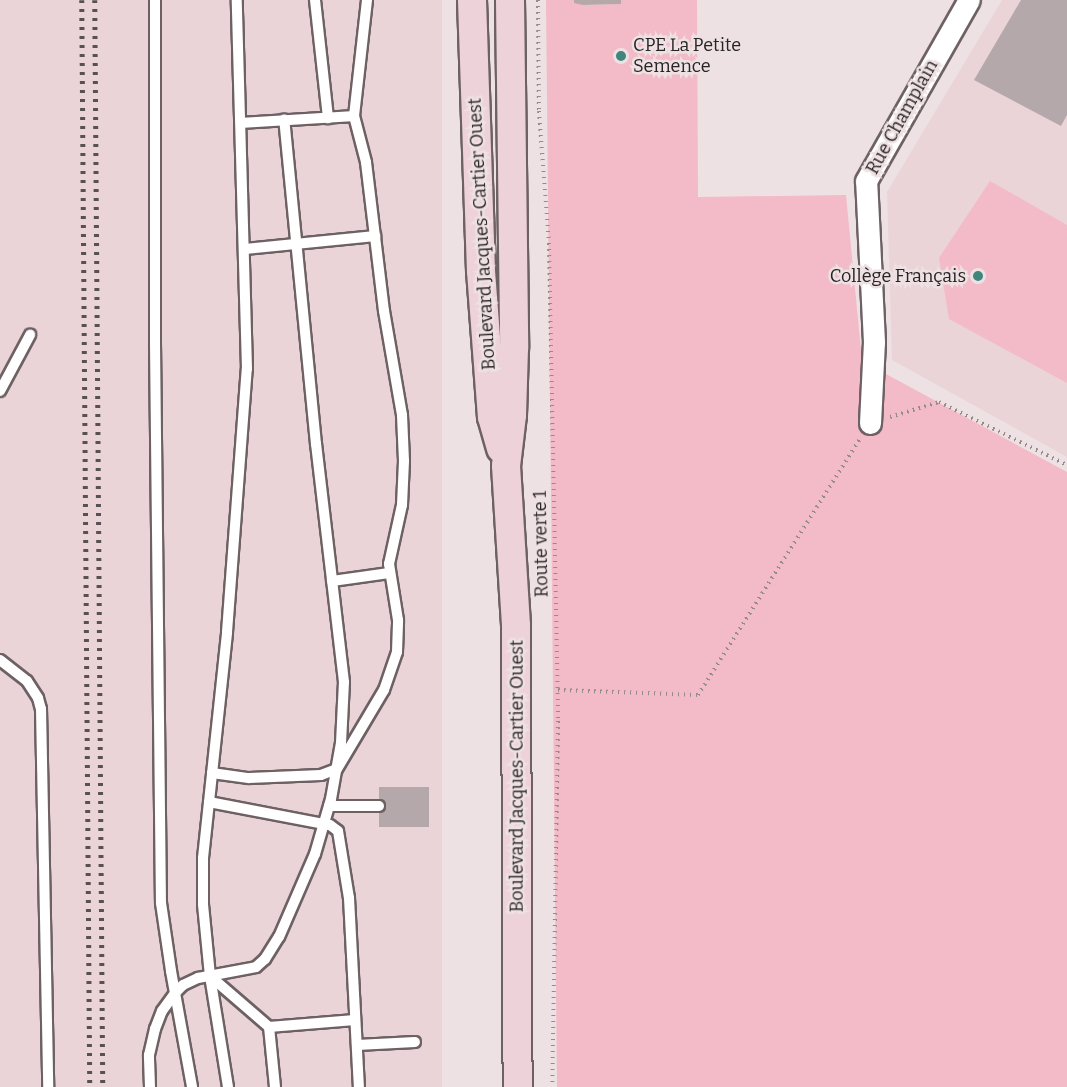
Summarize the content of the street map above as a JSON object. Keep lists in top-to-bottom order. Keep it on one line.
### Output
{"streets":{"main road":["Boulevard Jacques-Cartier Ouest"],"street":["Rue Champlain"],"path":["Route verte 1"]},"places":["CPE La Petite Semence","Collège Français"]}
